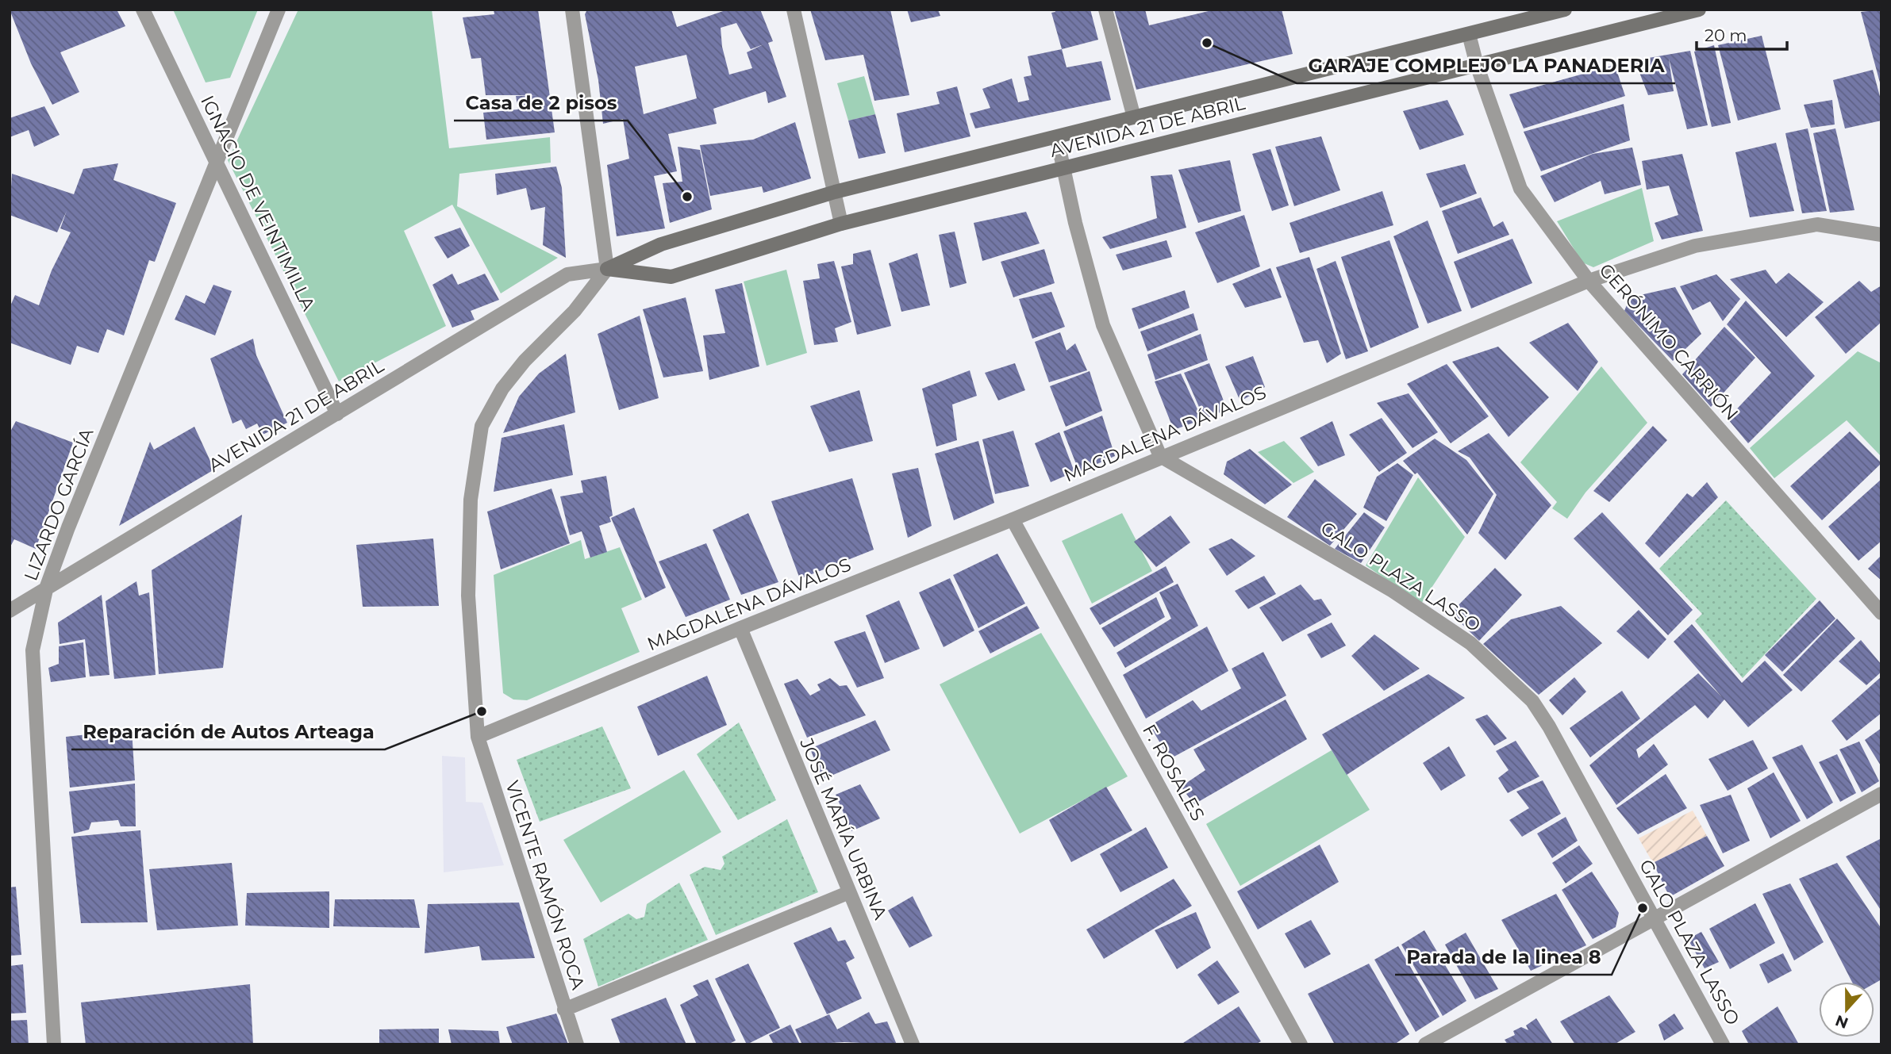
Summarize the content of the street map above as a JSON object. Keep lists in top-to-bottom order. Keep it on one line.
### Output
{"streets":{"main road":["AVENIDA 21 DE ABRIL"],"street":["IGNACIO DE VEINTIMILLA","GERÓNIMO CARRIÓN","MAGDALENA DÁVALOS","LIZARDO GARCÍA","GALO PLAZA LASSO","F. ROSALES","JOSÉ MARÍA URBINA","VICENTE RAMÓN ROCA"]},"crossings":[["AVENIDA 21 DE ABRIL","IGNACIO DE VEINTIMILLA"],["AVENIDA 21 DE ABRIL","GERÓNIMO CARRIÓN"],["AVENIDA 21 DE ABRIL","LIZARDO GARCÍA"],["AVENIDA 21 DE ABRIL","VICENTE RAMÓN ROCA"],["IGNACIO DE VEINTIMILLA","LIZARDO GARCÍA"],["GERÓNIMO CARRIÓN","MAGDALENA DÁVALOS"],["MAGDALENA DÁVALOS","GALO PLAZA LASSO"],["MAGDALENA DÁVALOS","F. ROSALES"],["MAGDALENA DÁVALOS","JOSÉ MARÍA URBINA"],["MAGDALENA DÁVALOS","VICENTE RAMÓN ROCA"]],"places":["GARAJE COMPLEJO LA PANADERIA","Casa de 2 pisos","Reparación de Autos Arteaga","Parada de la linea 8"],"scale_bar":"20 m","north":"bottom"}
